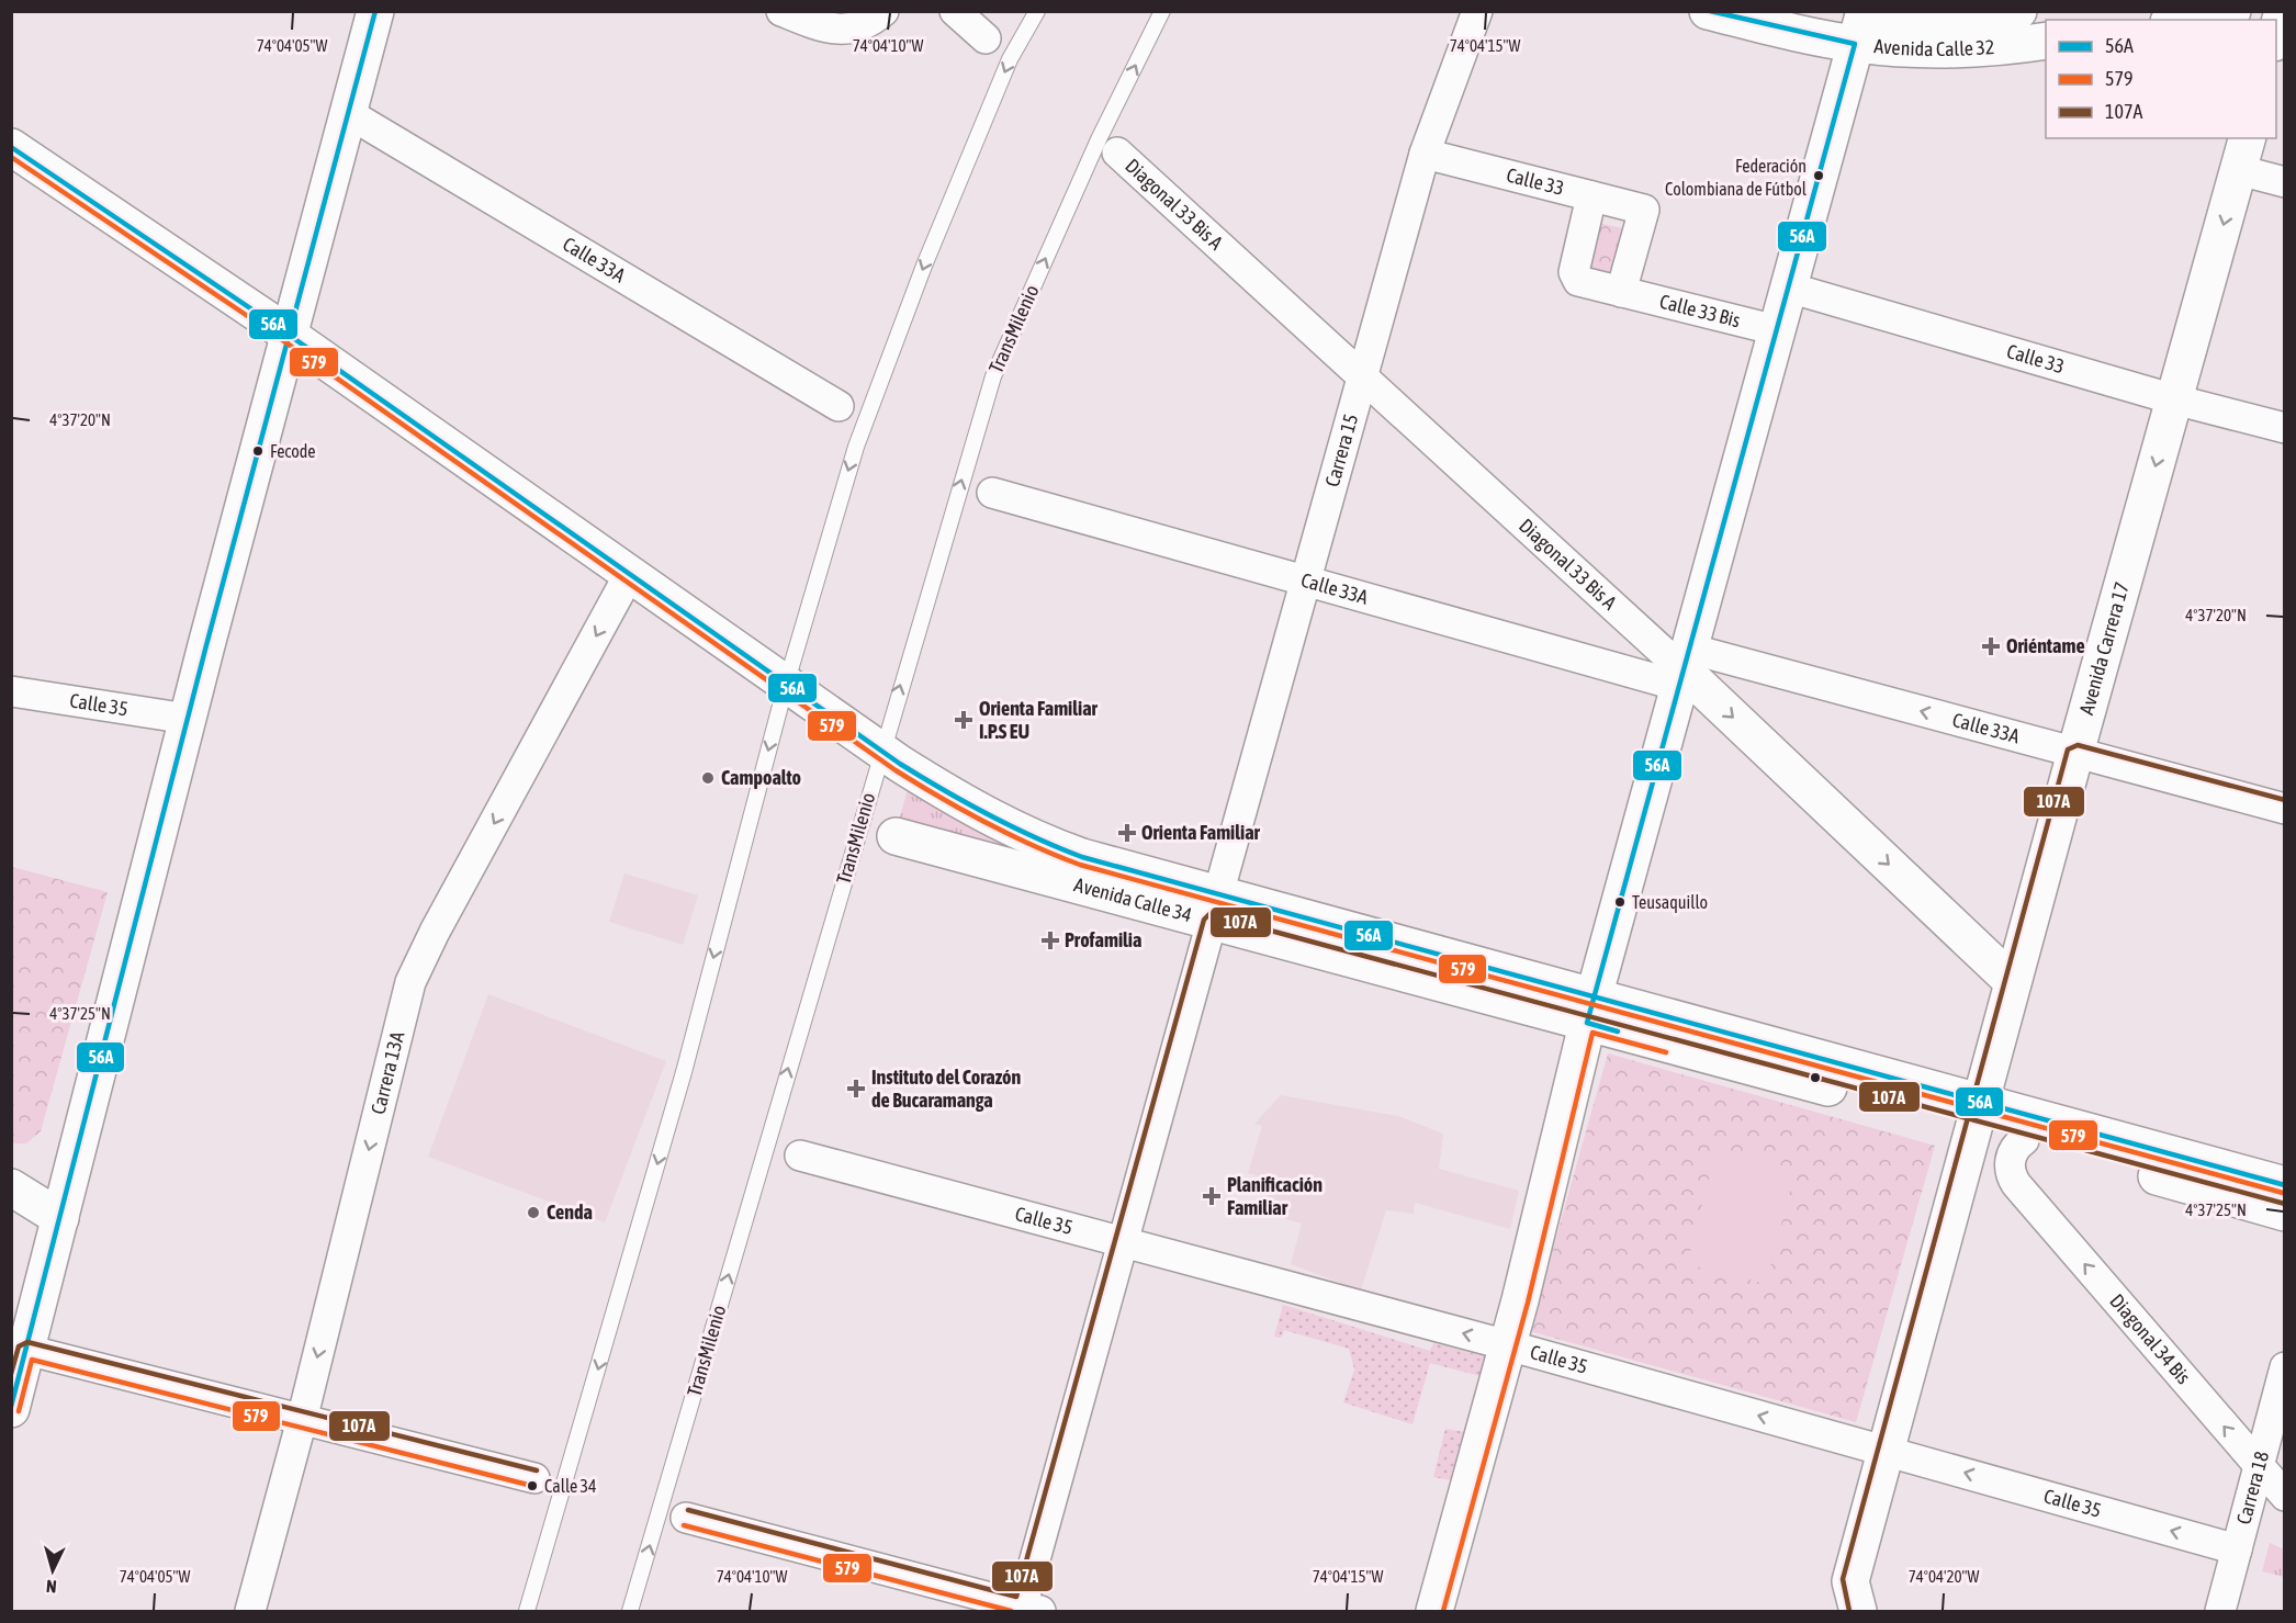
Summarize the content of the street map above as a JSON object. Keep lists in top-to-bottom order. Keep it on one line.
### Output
{"streets":{"main road":["Avenida Calle 32","Diagonal 33 Bis A","Avenida Carrera 17","Avenida Calle 34"],"street":["Calle 33","Calle 33A","Calle 33 Bis","Carrera 15","Calle 35","Carrera 13A","Diagonal 34 Bis","Carrera 18"],"lane":["TransMilenio"]},"crossings":[["Calle 33","Calle 33 Bis"],["Calle 33","Carrera 15"],["Calle 33","Avenida Carrera 17"],["Diagonal 33 Bis A","Calle 33A"],["Diagonal 33 Bis A","Carrera 15"],["Diagonal 33 Bis A","Avenida Carrera 17"],["Calle 33A","Carrera 15"],["Calle 33A","Avenida Carrera 17"],["TransMilenio","Avenida Calle 34"],["Carrera 15","Calle 35"],["Carrera 15","Avenida Calle 34"],["Avenida Carrera 17","Calle 35"],["Avenida Carrera 17","Avenida Calle 34"],["Avenida Carrera 17","Diagonal 34 Bis"],["Calle 35","Carrera 18"],["Avenida Calle 34","Carrera 13A"],["Diagonal 34 Bis","Carrera 18"]],"one_way":["Diagonal 33 Bis A","Avenida Carrera 17","Calle 35","Carrera 13A","Diagonal 34 Bis"],"places":{"other":["Federación Colombiana de Fútbol","Fecode","Campoalto","Teusaquillo","Cenda","Calle 34"],"health":["Oriéntame","Orienta Familiar I.P.S EU","Orienta Familiar","Profamilia","Instituto del Corazón de Bucaramanga","Planificación Familiar"]},"lines":["transit line 56A","transit line 579","transit line 107A"],"legend":["56A","579","107A"],"north":"bottom","coordinates":["74°04'05\"W","74°04'10\"W","74°04'15\"W","4°37'20\"N","4°37'25\"N","74°04'20\"W"]}
